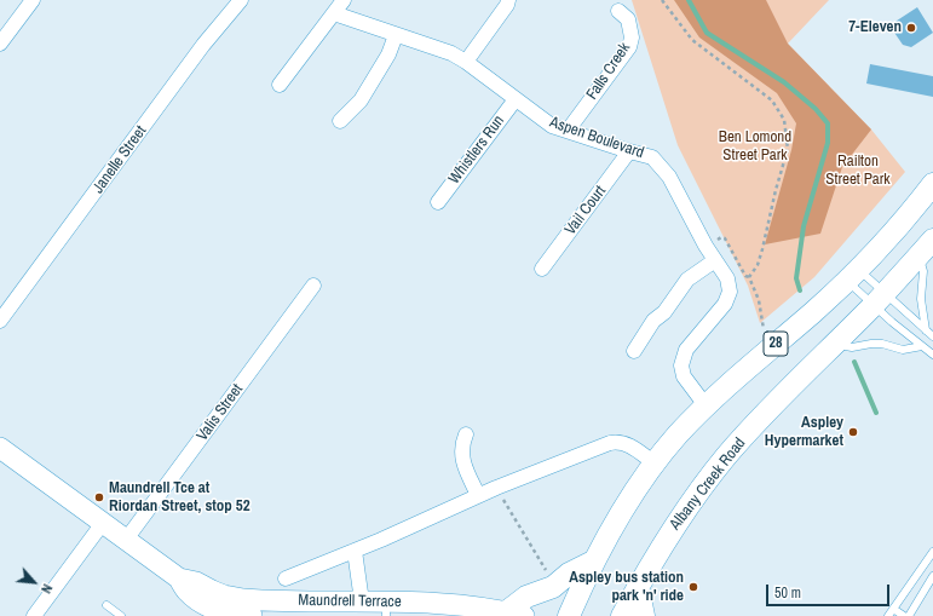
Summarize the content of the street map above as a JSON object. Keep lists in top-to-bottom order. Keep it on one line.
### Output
{"streets":{"main road":["28","Albany Creek Road","Maundrell Terrace"],"street":["Falls Creek","Aspen Boulevard","Whistlers Run","Janelle Street","Vail Court","Valis Street"]},"crossings":[["Falls Creek","Aspen Boulevard"],["Aspen Boulevard","Whistlers Run"],["Aspen Boulevard","Vail Court"],["Aspen Boulevard","28"],["Valis Street","Maundrell Terrace"]],"parks":["Ben Lomond Street Park","Railton Street Park"],"places":["7-Eleven","Aspley Hypermarket","Maundrell Tce at Riordan Street, stop 52","Aspley bus station park 'n' ride"],"scale_bar":"50 m","north":"bottom right"}
